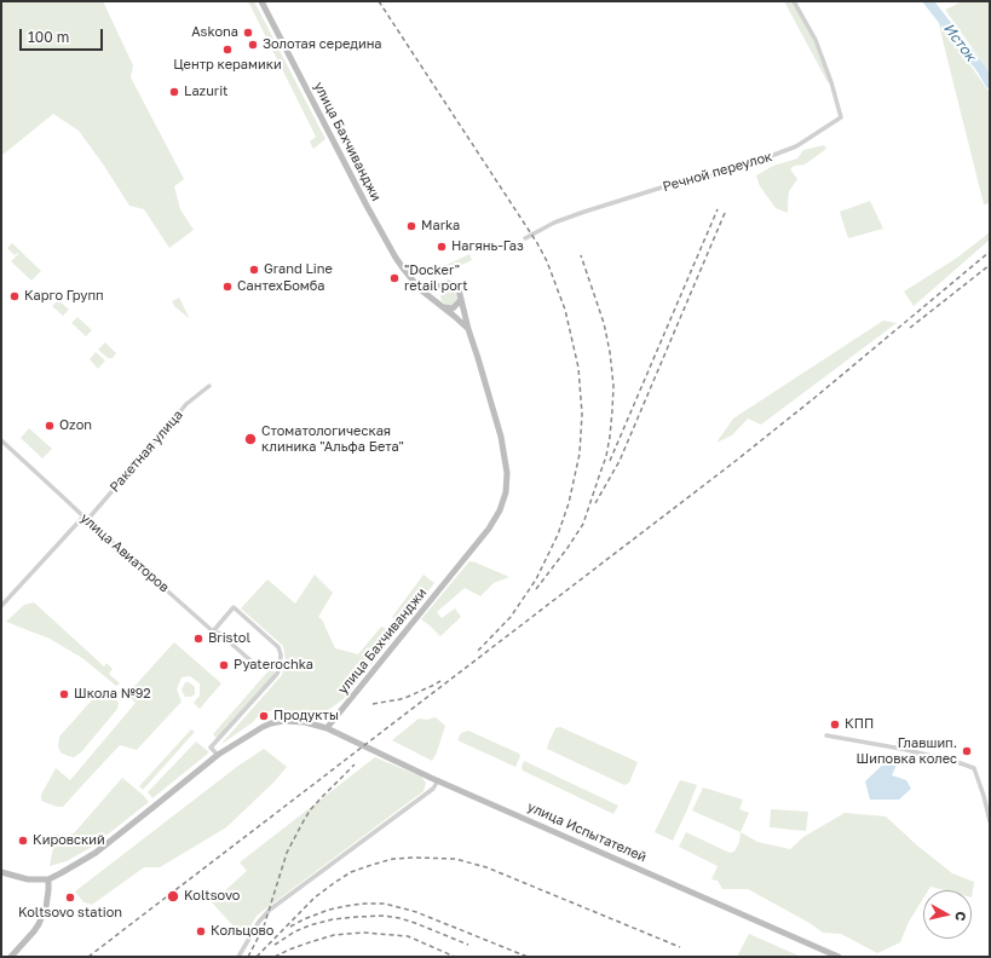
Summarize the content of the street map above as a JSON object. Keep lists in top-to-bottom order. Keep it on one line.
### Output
{"streets":{"main road":["улица Бахчиванджи","улица Испытателей"],"street":["Речной переулок","Ракетная улица","улица Авиаторов"]},"crossings":[["улица Бахчиванджи","улица Испытателей"],["Ракетная улица","улица Авиаторов"]],"water":["Исток"],"places":["Askona","Золотая середина","Центр керамики","Lazurit","Marka","Нагянь-Газ","Grand Line","\"Docker\" retail port","СантехБомба","Карго Групп","Ozon","Стоматологическая клиника \"Альфа Бета\"","Bristol","Pyaterochka","Школа №92","Продукты","КПП","Главшип. Шиповка колес","Кировский","Koltsovo","Koltsovo station","Кольцово"],"scale_bar":"100 m","north":"right"}
